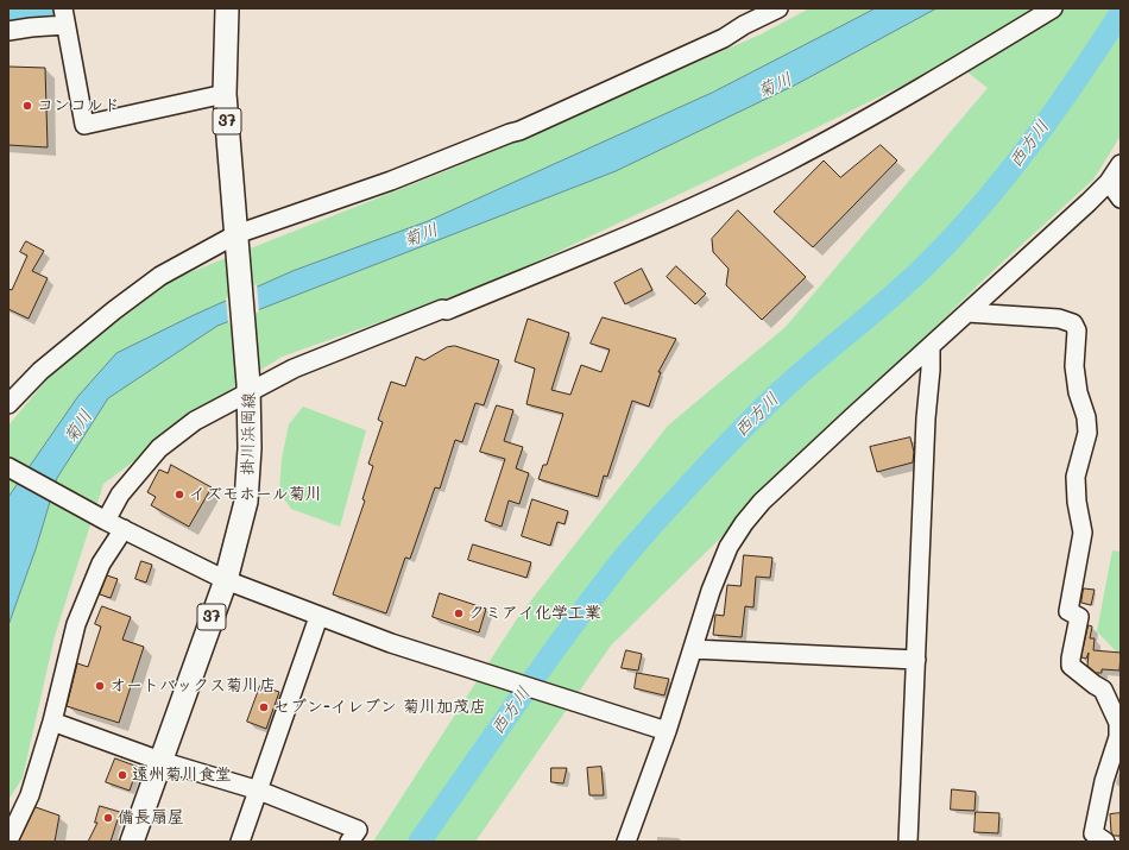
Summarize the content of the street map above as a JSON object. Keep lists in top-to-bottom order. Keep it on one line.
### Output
{"streets":{"main road":["37","掛川浜岡線"]},"water":["菊川","西方川"],"places":["コンコルド","イズモホール菊川","クミアイ化学工業","オートバックス菊川店","セブン-イレブン 菊川加茂店","遠州菊川食堂","備長扇屋"]}
